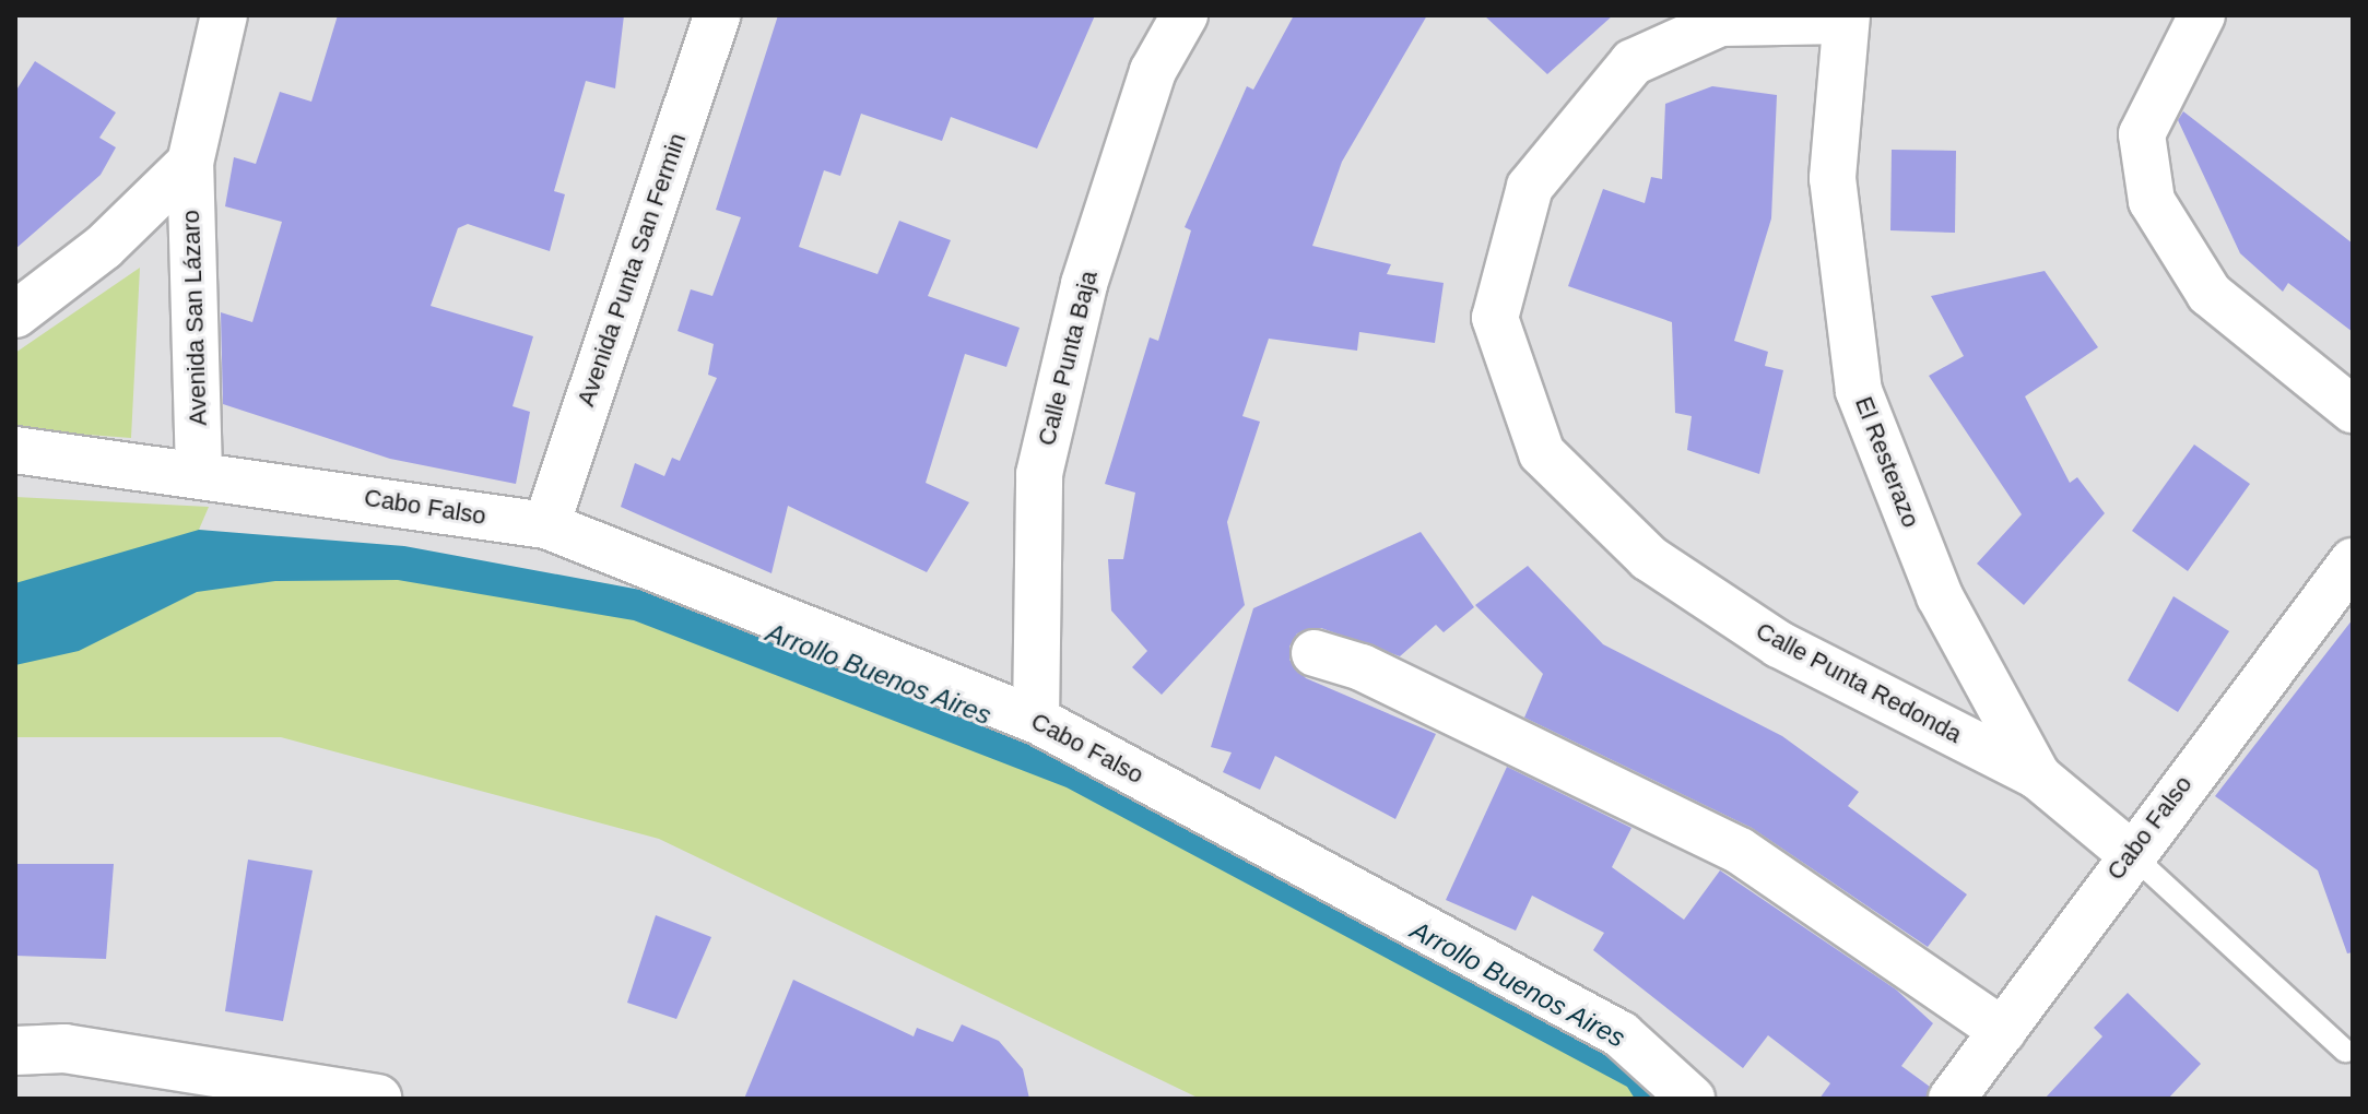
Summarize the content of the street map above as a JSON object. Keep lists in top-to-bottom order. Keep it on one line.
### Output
{"streets":{"street":["Avenida Punta San Fermin","Avenida San Lázaro","Calle Punta Baja","El Resterazo","Cabo Falso","Calle Punta Redonda"]},"crossings":[["Avenida Punta San Fermin","Cabo Falso"],["Avenida San Lázaro","Cabo Falso"],["Calle Punta Baja","Cabo Falso"],["El Resterazo","Calle Punta Redonda"],["Cabo Falso","Calle Punta Redonda"]],"water":["Arrollo Buenos Aires"]}
